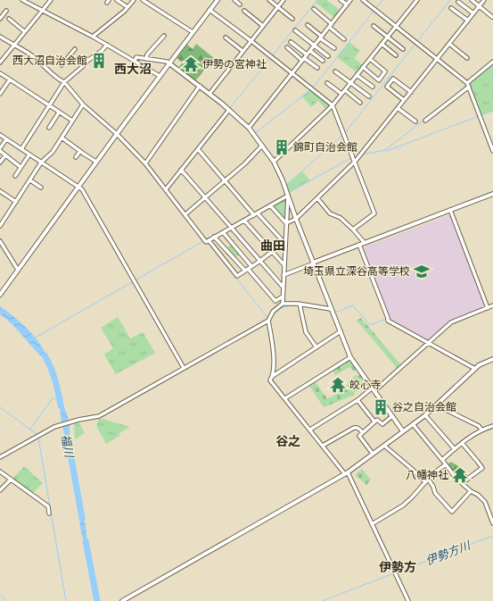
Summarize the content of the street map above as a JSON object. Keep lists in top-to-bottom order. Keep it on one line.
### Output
{"districts":["西大沼","曲田","谷之","伊勢方"],"water":["福川","伊勢方川"],"places":{"building":["西大沼自治会館","錦町自治会館","谷之自治会館"],"temple":["伊勢の宮神社","皎心寺","八幡神社"],"school or university":["埼玉県立深谷高等学校"]}}
